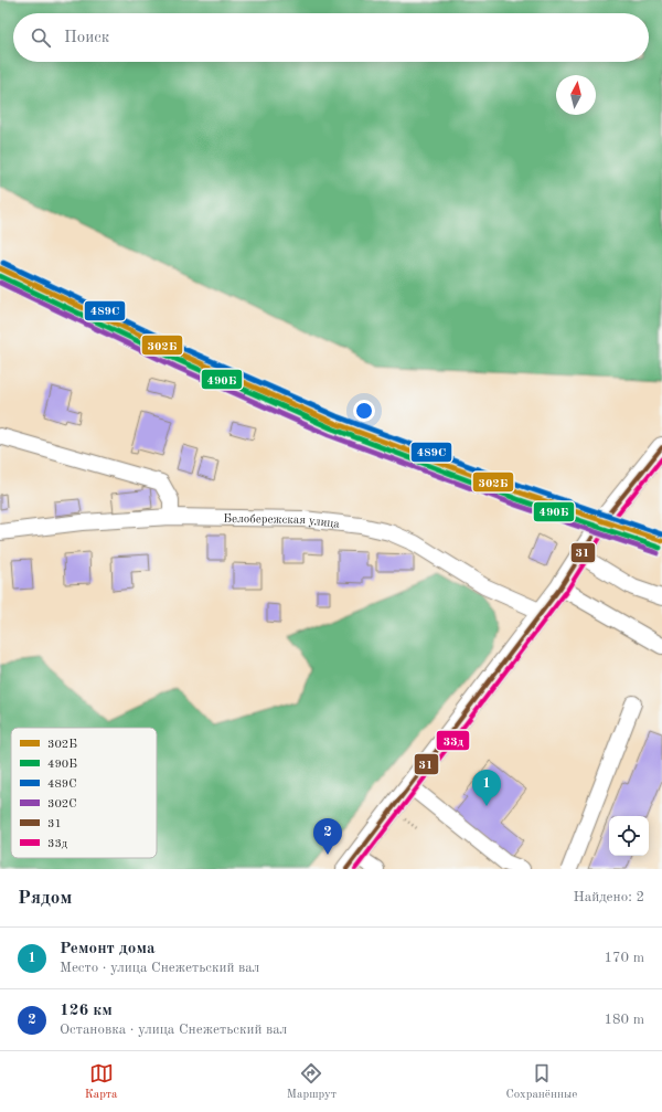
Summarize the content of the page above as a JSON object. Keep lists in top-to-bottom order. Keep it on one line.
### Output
{"streets":{"street":["Белобережская улица"]},"lines":["transit line 489С","transit line 302Б","transit line 490Б","transit line 302С","transit line 31","transit line 33д"],"legend":["302Б","490Б","489С","302С","31","33д"],"north":"top","page":{"search":"Поиск","pins":["1","2"],"heading":["Рядом","Найдено: 2"],"list":[{"mark":"1","name":"Ремонт дома","note":"Место · улица Снежетьский вал","value":"170 m"},{"mark":"2","name":"126 км","note":"Остановка · улица Снежетьский вал","value":"180 m"}],"nav":["Карта","Маршрут","Сохранённые"]}}
